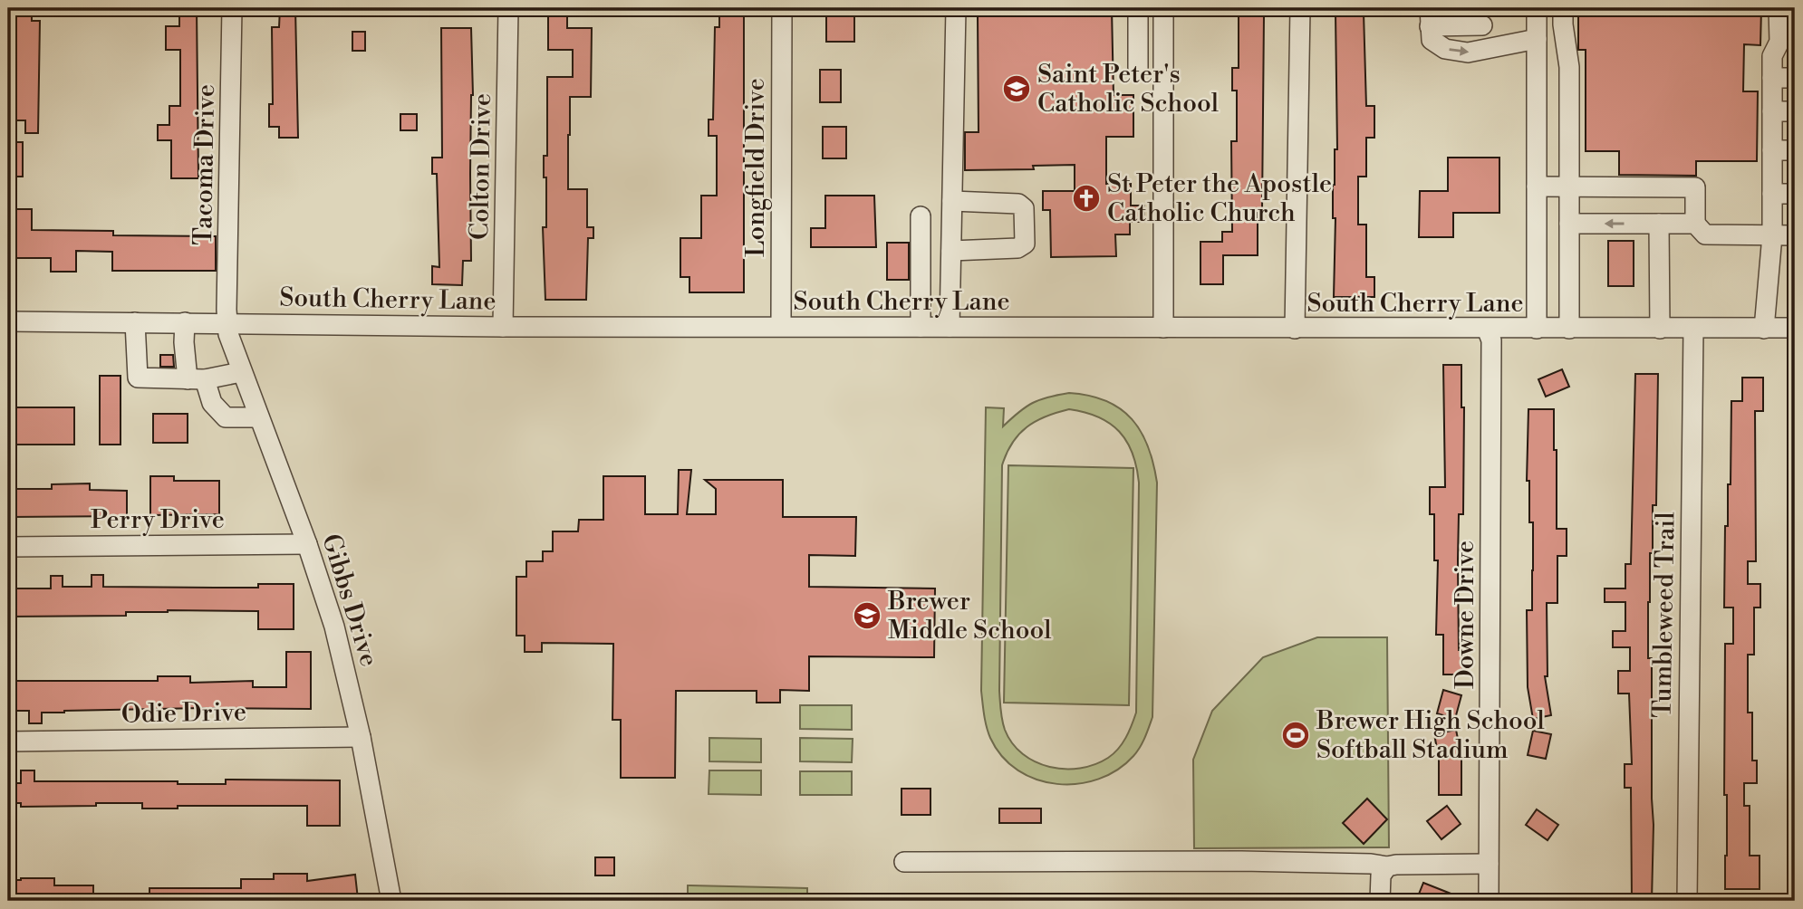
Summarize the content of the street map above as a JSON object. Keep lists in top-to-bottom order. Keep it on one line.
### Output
{"streets":{"street":["Tacoma Drive","Colton Drive","Longfield Drive","South Cherry Lane","Perry Drive","Gibbs Drive","Downe Drive","Tumbleweed Trail","Odie Drive"]},"crossings":[["Tacoma Drive","South Cherry Lane"],["Tacoma Drive","Gibbs Drive"],["Colton Drive","South Cherry Lane"],["Longfield Drive","South Cherry Lane"],["South Cherry Lane","Gibbs Drive"],["South Cherry Lane","Downe Drive"],["South Cherry Lane","Tumbleweed Trail"],["Perry Drive","Gibbs Drive"],["Gibbs Drive","Odie Drive"]],"places":{"school or university":["Saint Peter's Catholic School","Brewer Middle School"],"church":["St Peter the Apostle Catholic Church"],"sports":["Brewer High School Softball Stadium"]}}
